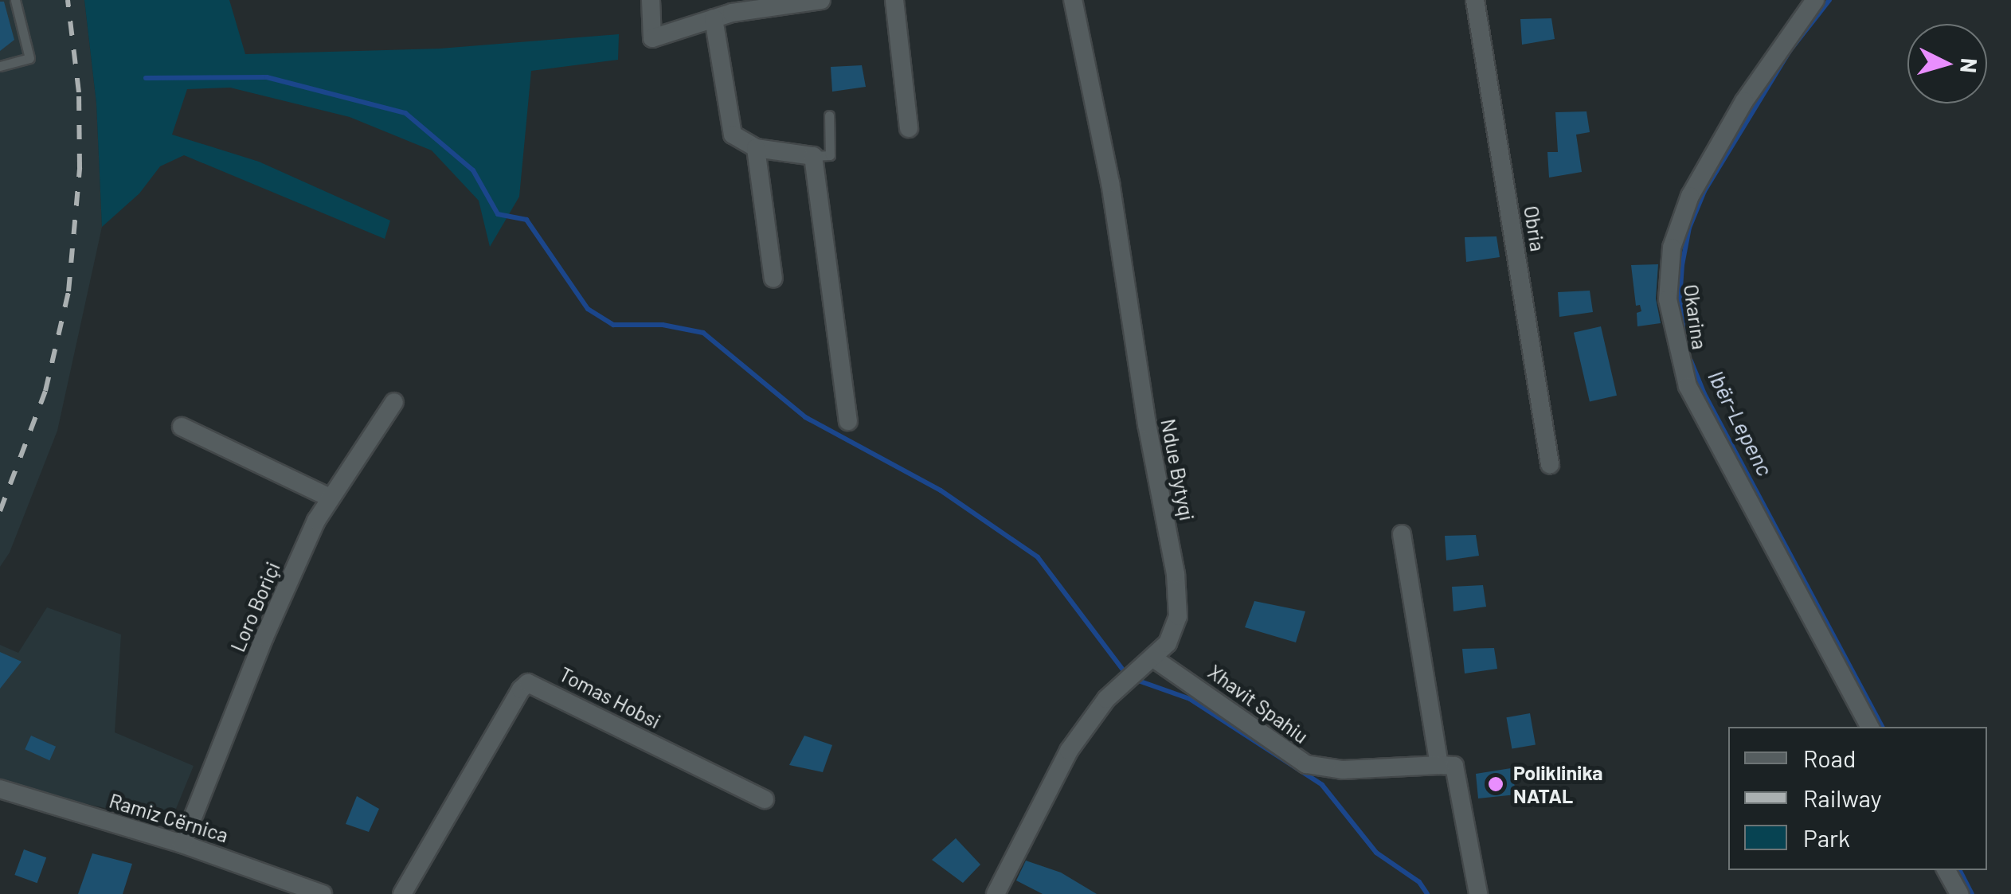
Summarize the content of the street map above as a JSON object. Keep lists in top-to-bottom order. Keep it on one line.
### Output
{"streets":{"street":["Obria","Okarina","Ndue Bytyqi","Loro Boriçi","Tomas Hobsi","Xhavit Spahiu","Ramiz Cërnica"]},"crossings":[["Ndue Bytyqi","Xhavit Spahiu"],["Loro Boriçi","Ramiz Cërnica"]],"water":["Ibër-Lepenc"],"places":["Poliklinika NATAL"],"legend":["Road","Railway","Park"],"north":"right"}
